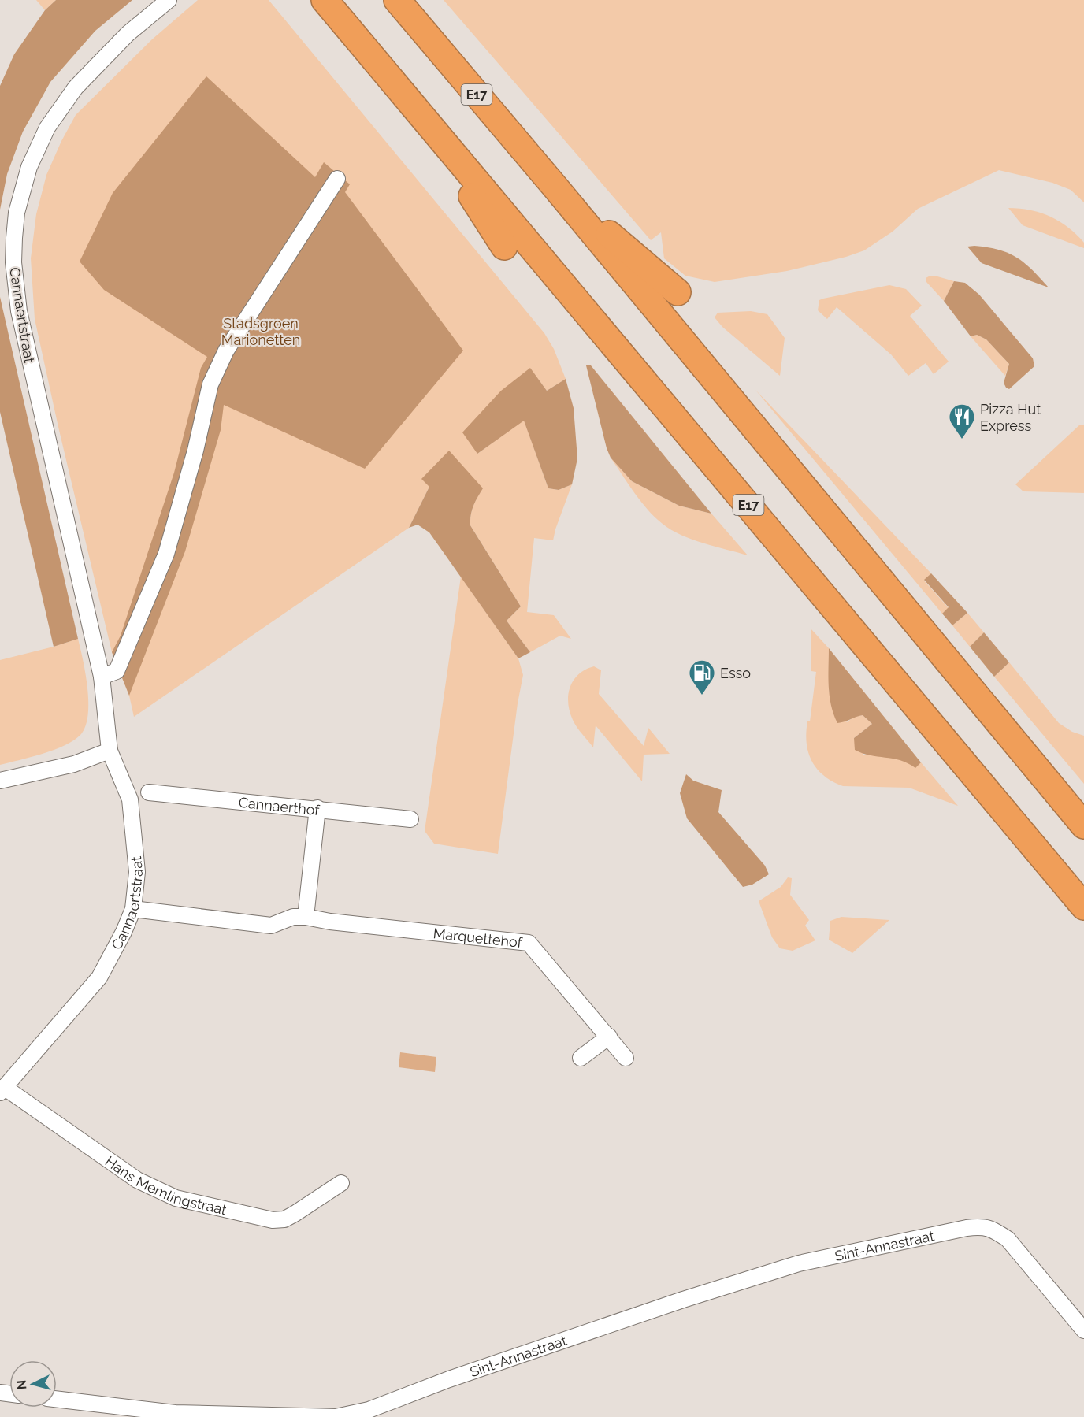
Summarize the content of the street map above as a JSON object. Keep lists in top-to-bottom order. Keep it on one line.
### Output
{"streets":{"highway":["E17"],"street":["Cannaertstraat","Cannaerthof","Marquettehof","Hans Memlingstraat","Sint-Annastraat"]},"crossings":[["Cannaertstraat","Marquettehof"],["Cannaertstraat","Hans Memlingstraat"]],"parks":["Stadsgroen Marionetten"],"places":{"restaurant":["Pizza Hut Express"],"fuel station":["Esso"]},"north":"left"}
